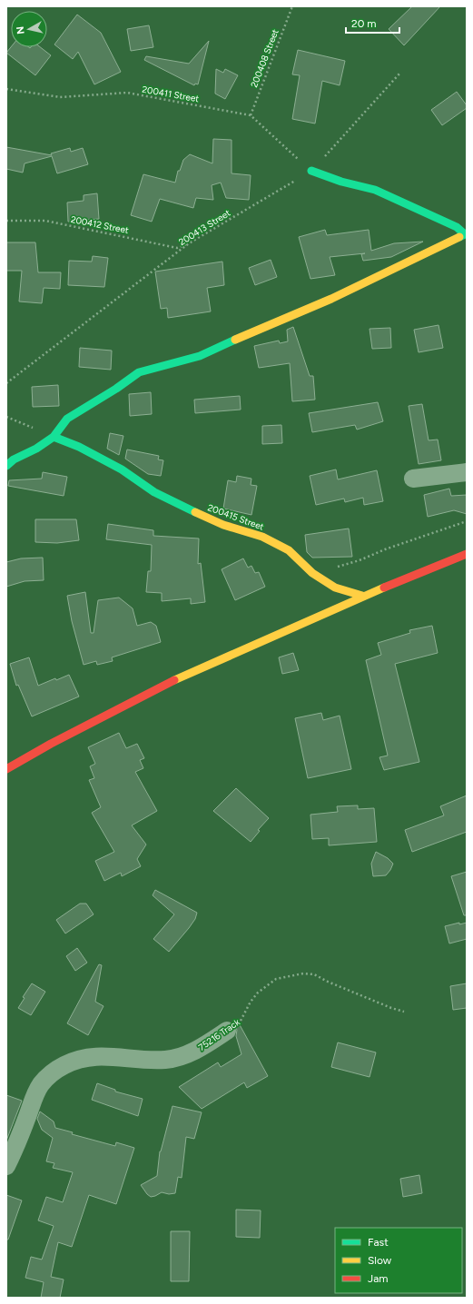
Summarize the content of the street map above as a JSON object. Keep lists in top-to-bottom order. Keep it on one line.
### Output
{"streets":{"street":["200415 Street","75216 Track"],"path":["200408 Street","200411 Street","200412 Street","200413 Street"]},"crossings":[["200408 Street","200411 Street"],["200412 Street","200413 Street"]],"legend":["Fast","Slow","Jam"],"scale_bar":"20 m","north":"left"}
